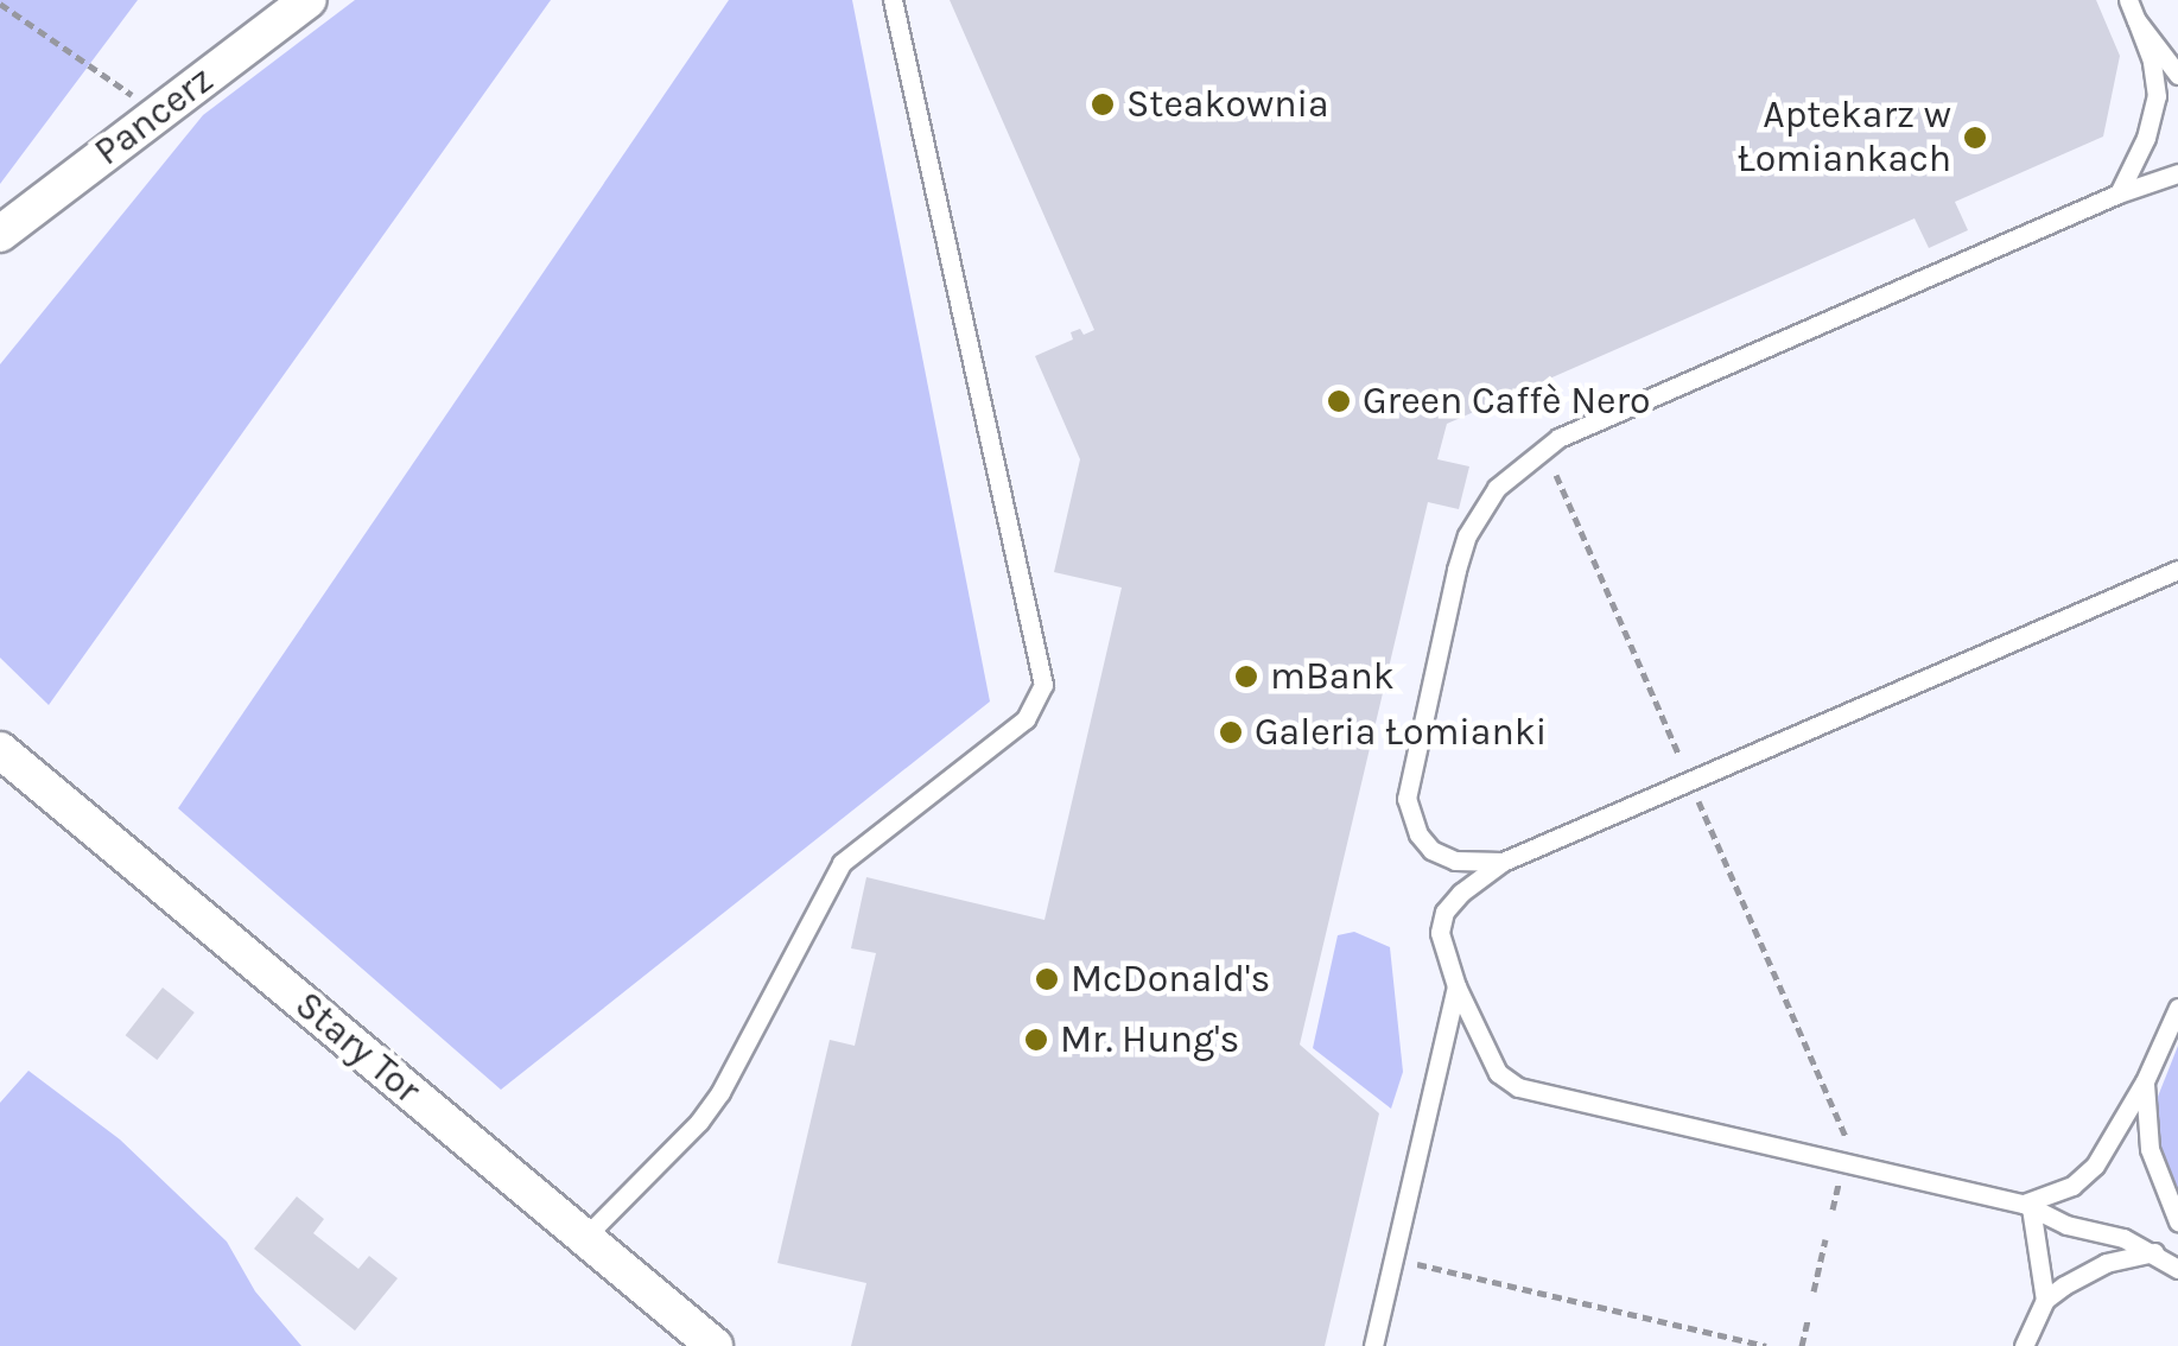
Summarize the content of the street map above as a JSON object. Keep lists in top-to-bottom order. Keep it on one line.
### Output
{"streets":{"street":["Pancerz","Stary Tor"]},"places":["Steakownia","Aptekarz w Łomiankach","Green Caffè Nero","mBank","Galeria Łomianki","McDonald's","Mr. Hung's"]}
